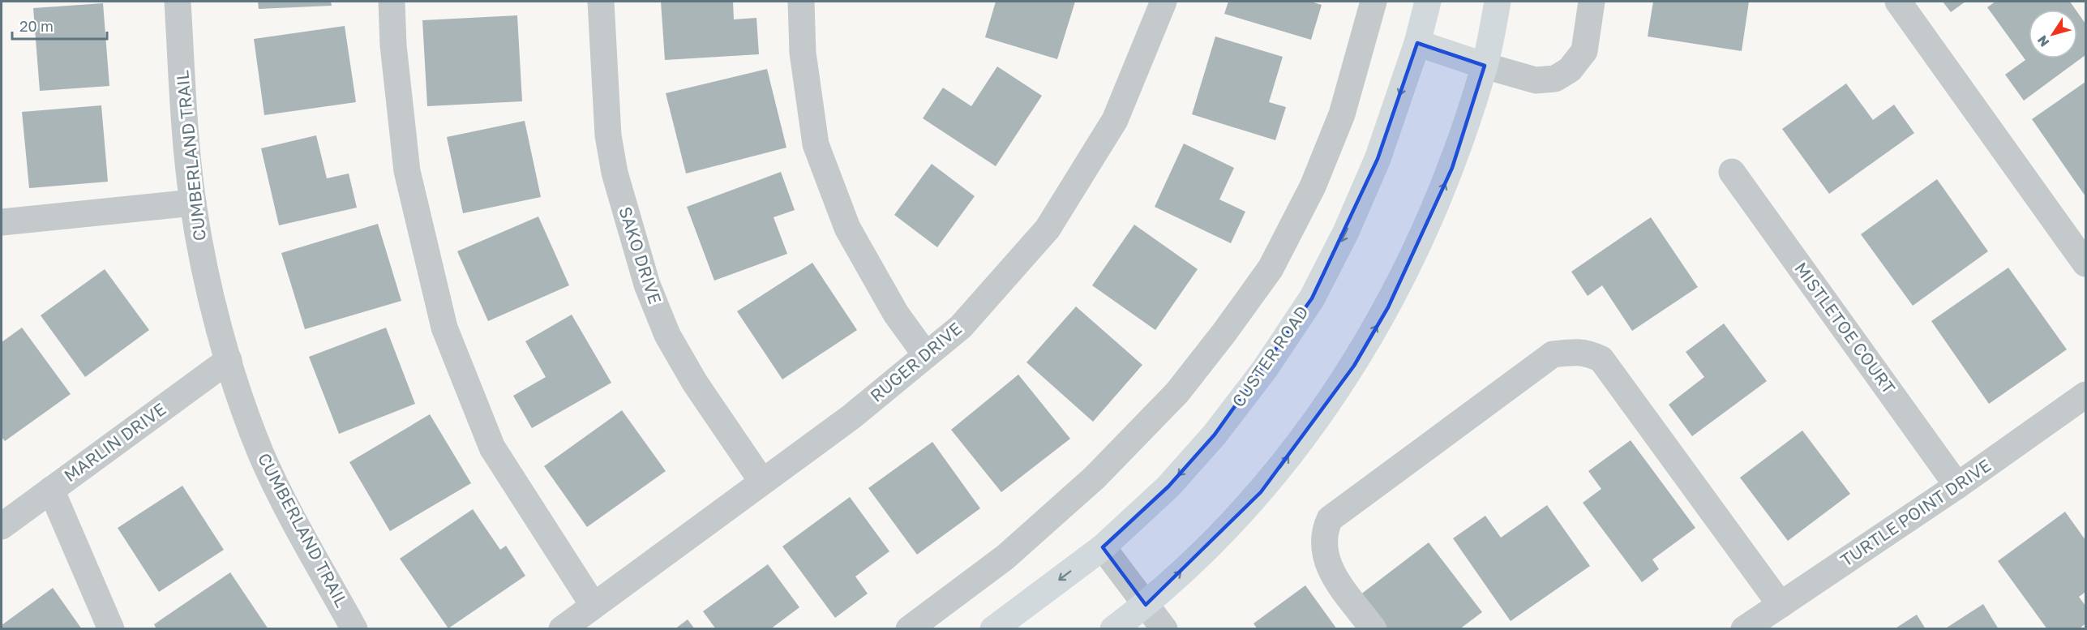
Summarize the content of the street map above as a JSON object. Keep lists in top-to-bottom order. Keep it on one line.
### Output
{"streets":{"main road":["CUSTER ROAD"],"street":["CUMBERLAND TRAIL","SAKO DRIVE","MISTLETOE COURT","RUGER DRIVE","MARLIN DRIVE","TURTLE POINT DRIVE"]},"crossings":[["CUMBERLAND TRAIL","MARLIN DRIVE"],["SAKO DRIVE","RUGER DRIVE"],["MISTLETOE COURT","TURTLE POINT DRIVE"]],"scale_bar":"20 m","north":"bottom left"}
